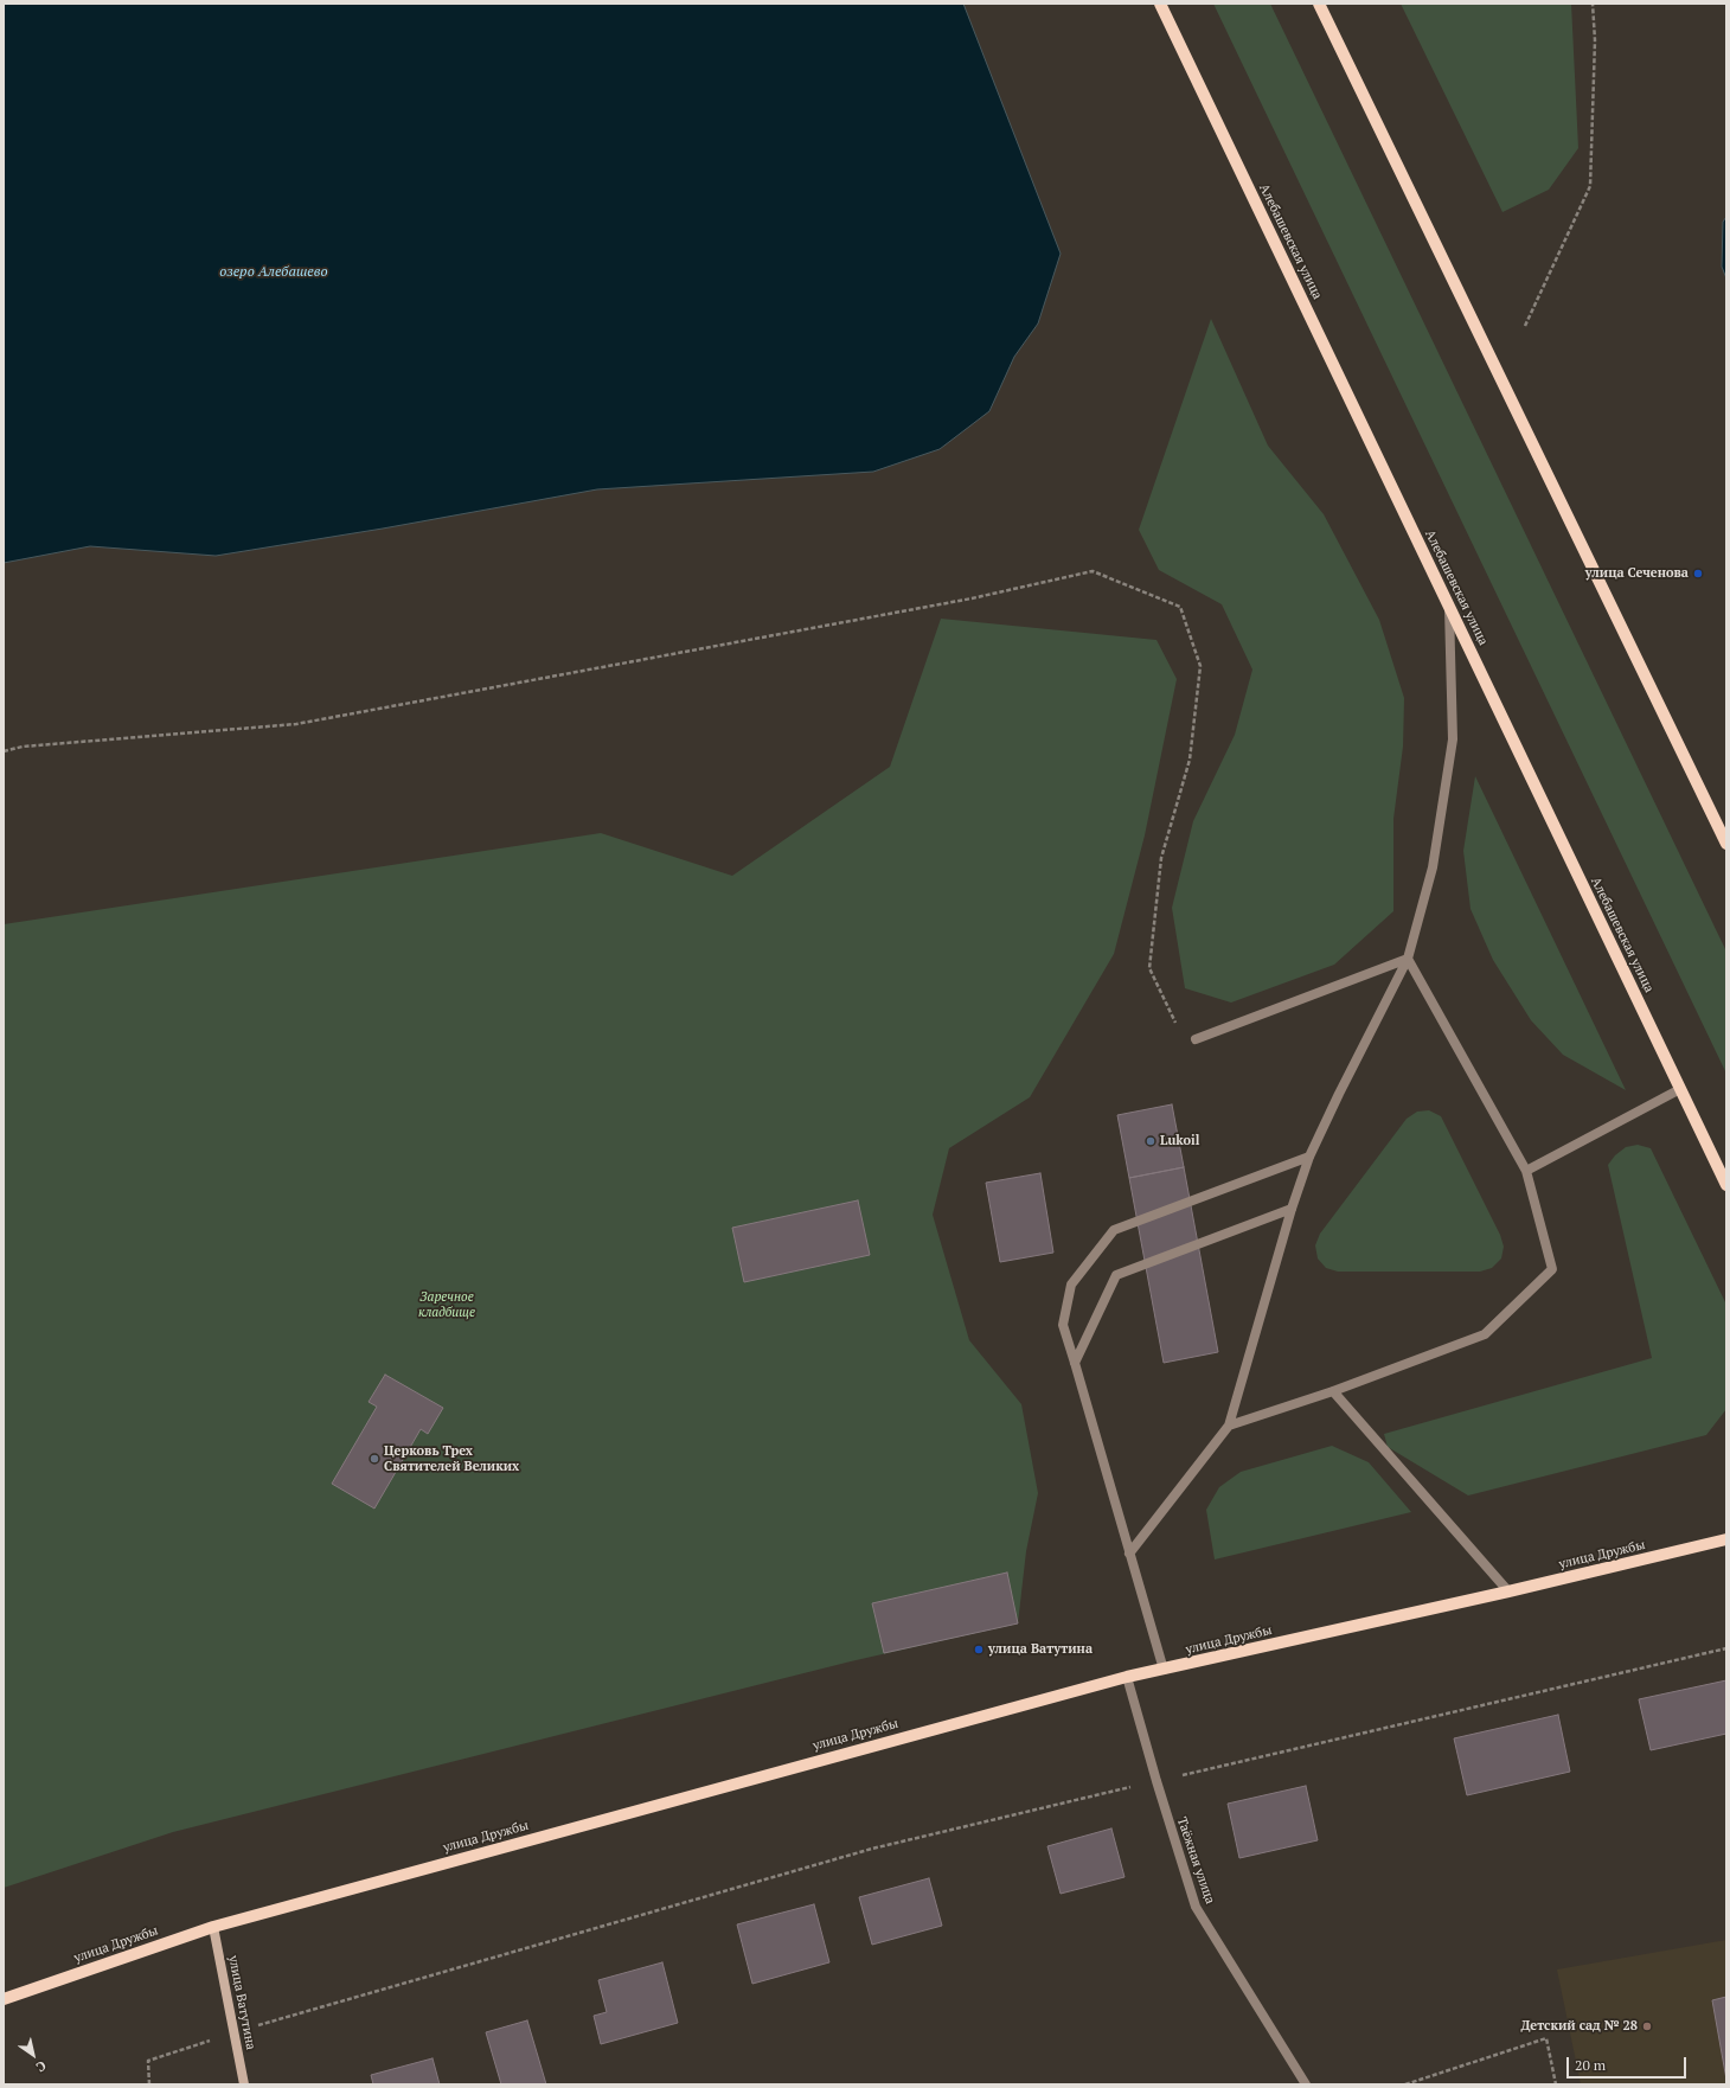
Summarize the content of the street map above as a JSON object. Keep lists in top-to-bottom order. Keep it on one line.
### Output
{"streets":{"main road":["Алебашевская улица","улица Дружбы","улица Ватутина"],"street":["Таёжная улица"]},"crossings":[["улица Дружбы","Таёжная улица"],["улица Дружбы","улица Ватутина"]],"water":["озеро Алебашево"],"parks":["Заречное кладбище"],"places":["улица Сеченова","Lukoil","Церковь Трех Святителей Великих","улица Ватутина","Детский сад № 28"],"scale_bar":"20 m","north":"bottom right"}
